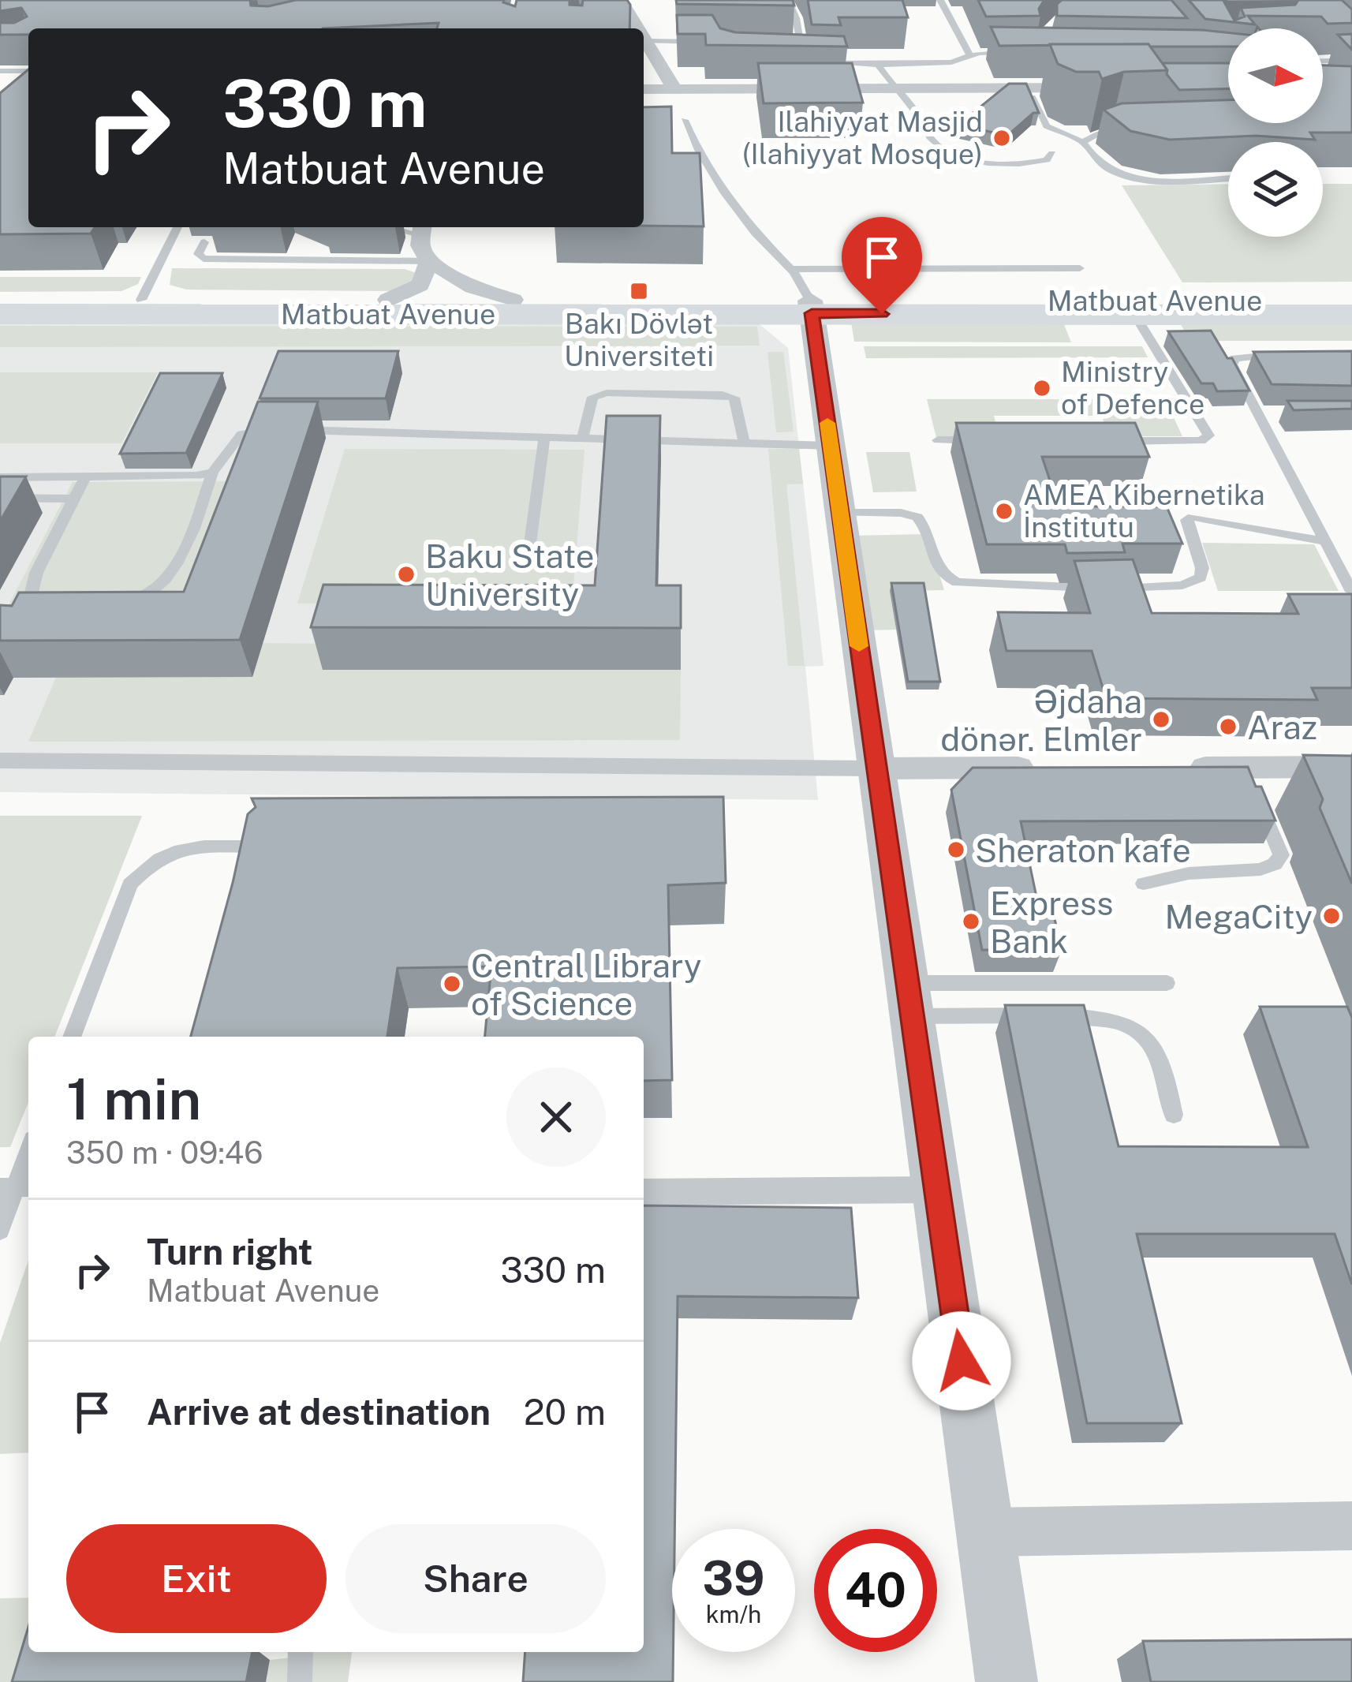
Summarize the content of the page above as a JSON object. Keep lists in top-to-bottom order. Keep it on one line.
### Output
{"streets":{"main road":["Matbuat Avenue"]},"places":{"other":["Ilahiyyat Masjid (Ilahiyyat Mosque)","Ministry of Defence","AMEA Kibernetika İnstitutu","Baku State University","Əjdaha dönər. Elmler","Araz","Sheraton kafe","MegaCity","Express Bank","Central Library of Science"],"transit":["Bakı Dövlət Universiteti"]},"north":"right","page":{"turn":["330 m","Matbuat Avenue"],"heading":["1 min","350 m · 09:46"],"list":[{"name":"Turn right","note":"Matbuat Avenue","value":"330 m"},{"name":"Arrive at destination","value":"20 m"}],"buttons":["Exit","Share"],"speed":"39 km/h","limit":"40"}}
